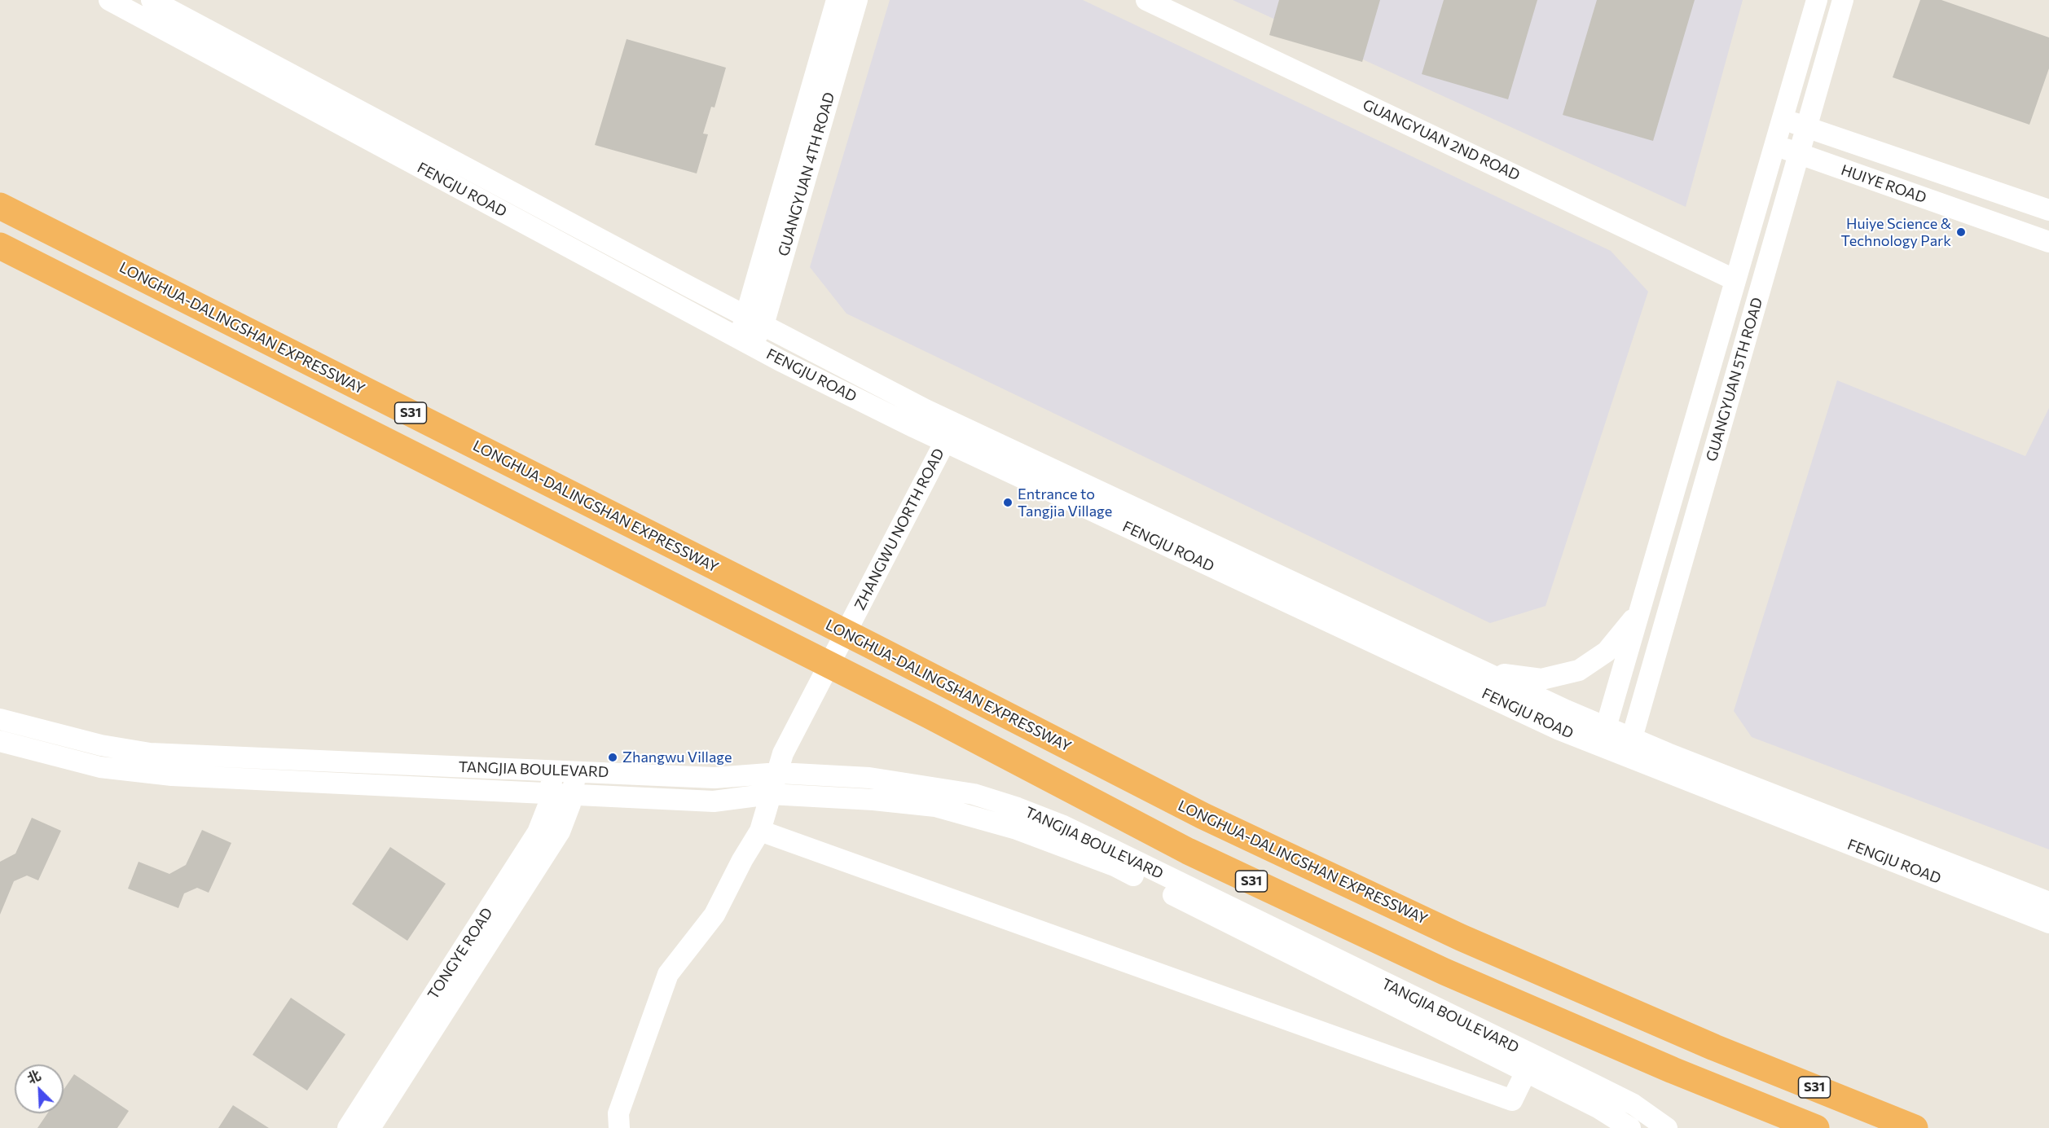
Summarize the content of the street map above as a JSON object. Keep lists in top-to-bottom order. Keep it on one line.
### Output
{"streets":{"highway":["LONGHUA-DALINGSHAN EXPRESSWAY","S31"],"street":["GUANGYUAN 2ND ROAD","GUANGYUAN 4TH ROAD","HUIYE ROAD","FENGJU ROAD","GUANGYUAN 5TH ROAD","ZHANGWU NORTH ROAD","TANGJIA BOULEVARD","TONGYE ROAD"]},"crossings":[["GUANGYUAN 2ND ROAD","GUANGYUAN 5TH ROAD"],["GUANGYUAN 4TH ROAD","FENGJU ROAD"],["HUIYE ROAD","GUANGYUAN 5TH ROAD"],["FENGJU ROAD","GUANGYUAN 5TH ROAD"],["FENGJU ROAD","ZHANGWU NORTH ROAD"],["ZHANGWU NORTH ROAD","TANGJIA BOULEVARD"],["TANGJIA BOULEVARD","TONGYE ROAD"]],"places":["Huiye Science & Technology Park","Entrance to Tangjia Village","Zhangwu Village"],"north":"top left"}
